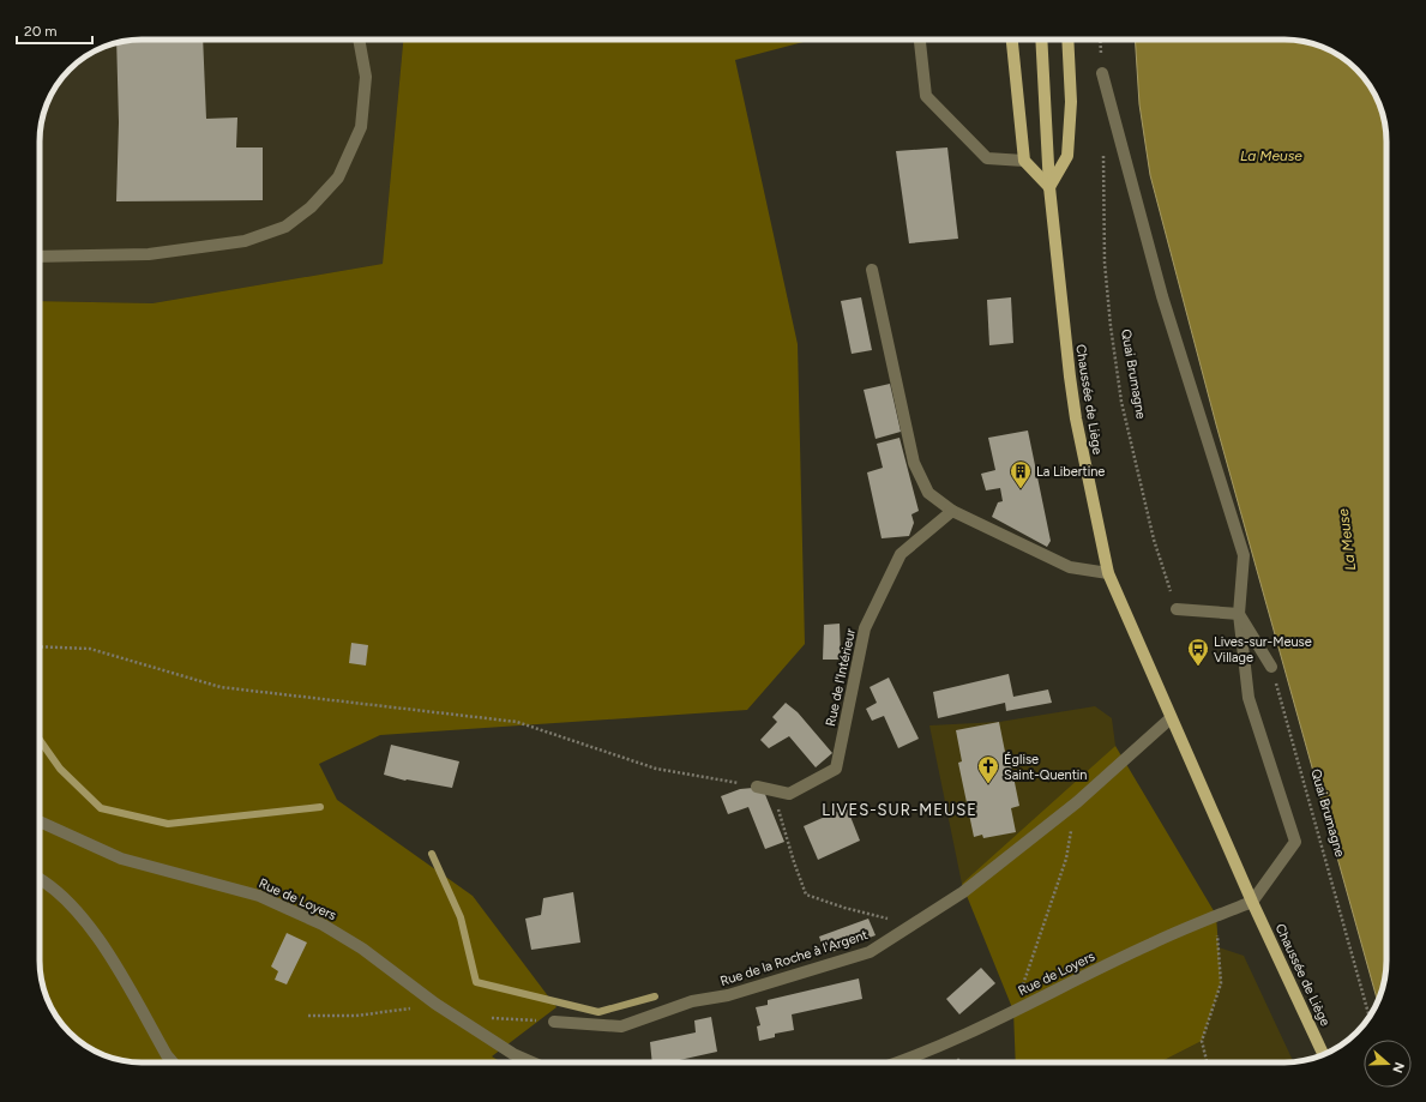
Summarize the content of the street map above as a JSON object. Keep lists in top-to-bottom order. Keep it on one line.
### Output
{"streets":{"main road":["Chaussée de Liège"],"street":["Rue de l'Intérieur","Rue de Loyers","Rue de la Roche à l'Argent"],"path":["Quai Brumagne"]},"crossings":[["Chaussée de Liège","Rue de Loyers"],["Chaussée de Liège","Rue de la Roche à l'Argent"]],"districts":["LIVES-SUR-MEUSE"],"water":["La Meuse"],"places":{"building":["La Libertine"],"bus stop":["Lives-sur-Meuse Village"],"church":["Église Saint-Quentin"]},"scale_bar":"20 m","north":"right"}
